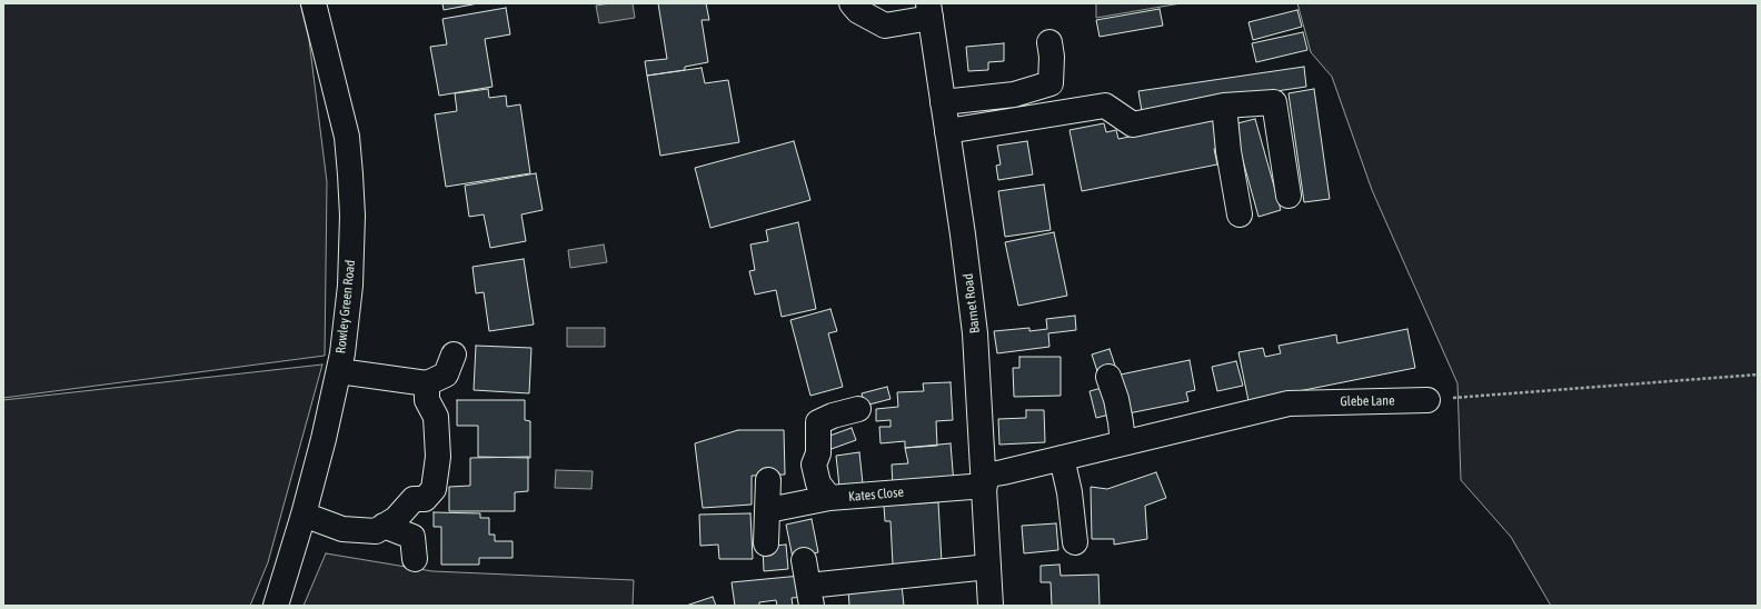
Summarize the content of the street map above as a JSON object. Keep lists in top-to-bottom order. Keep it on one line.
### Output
{"streets":{"street":["Barnet Road","Rowley Green Road","Glebe Lane","Kates Close"]},"crossings":[["Barnet Road","Glebe Lane"],["Barnet Road","Kates Close"],["Glebe Lane","Kates Close"]]}
